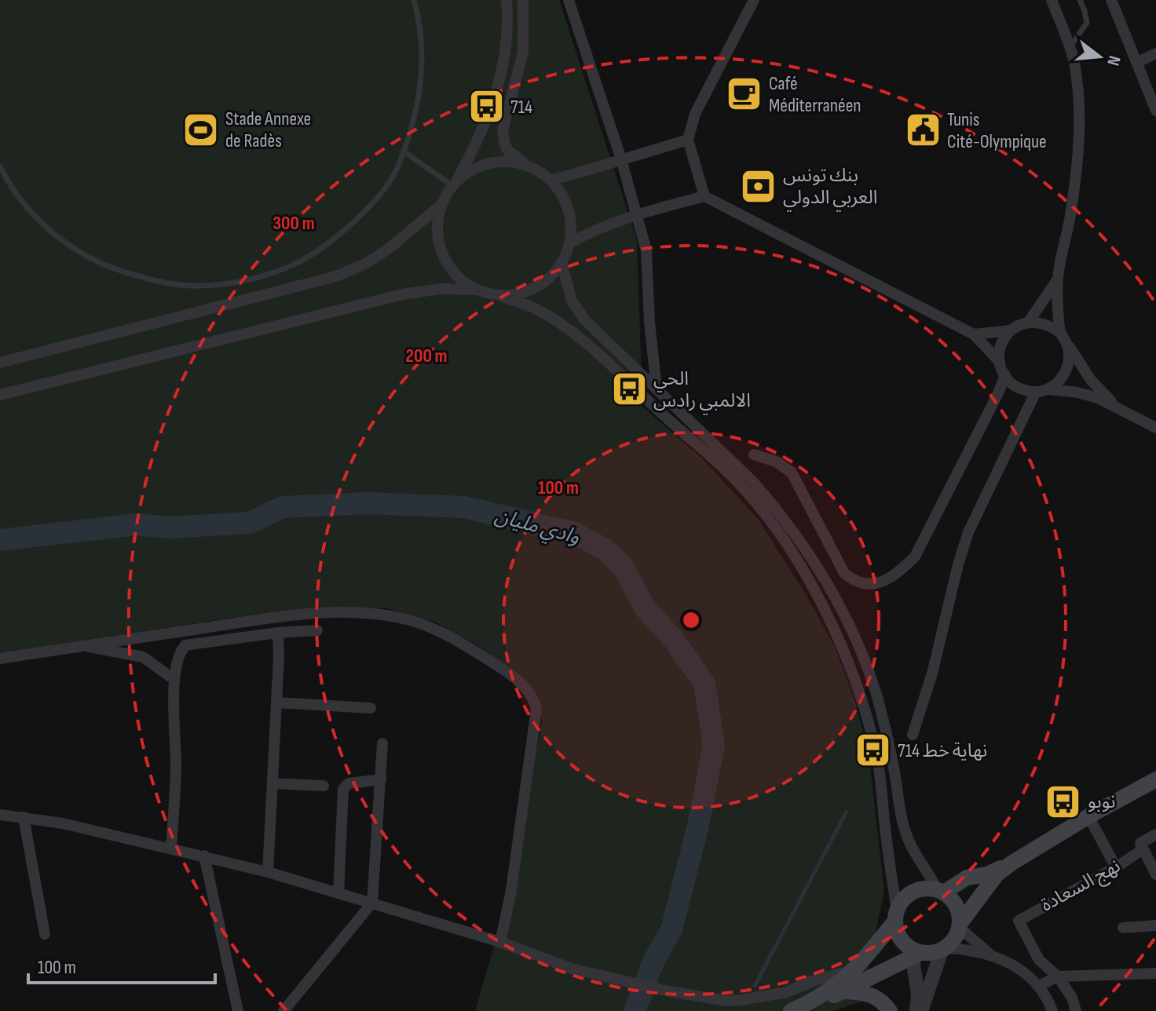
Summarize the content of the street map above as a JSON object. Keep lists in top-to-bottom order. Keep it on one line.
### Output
{"streets":{"street":["نهج السعادة"]},"water":["وادي مليان"],"places":{"cafe":["Café Méditerranéen"],"bus stop":["714","الحي الالمبي رادس","نهاية خط 714","نوبو"],"sports":["Stade Annexe de Radès"],"public building":["Tunis Cité-Olympique"],"bank":["بنك تونس العربي الدولي"]},"scale_bar":"100 m","north":"right","rings":["300 m","200 m","100 m"]}
